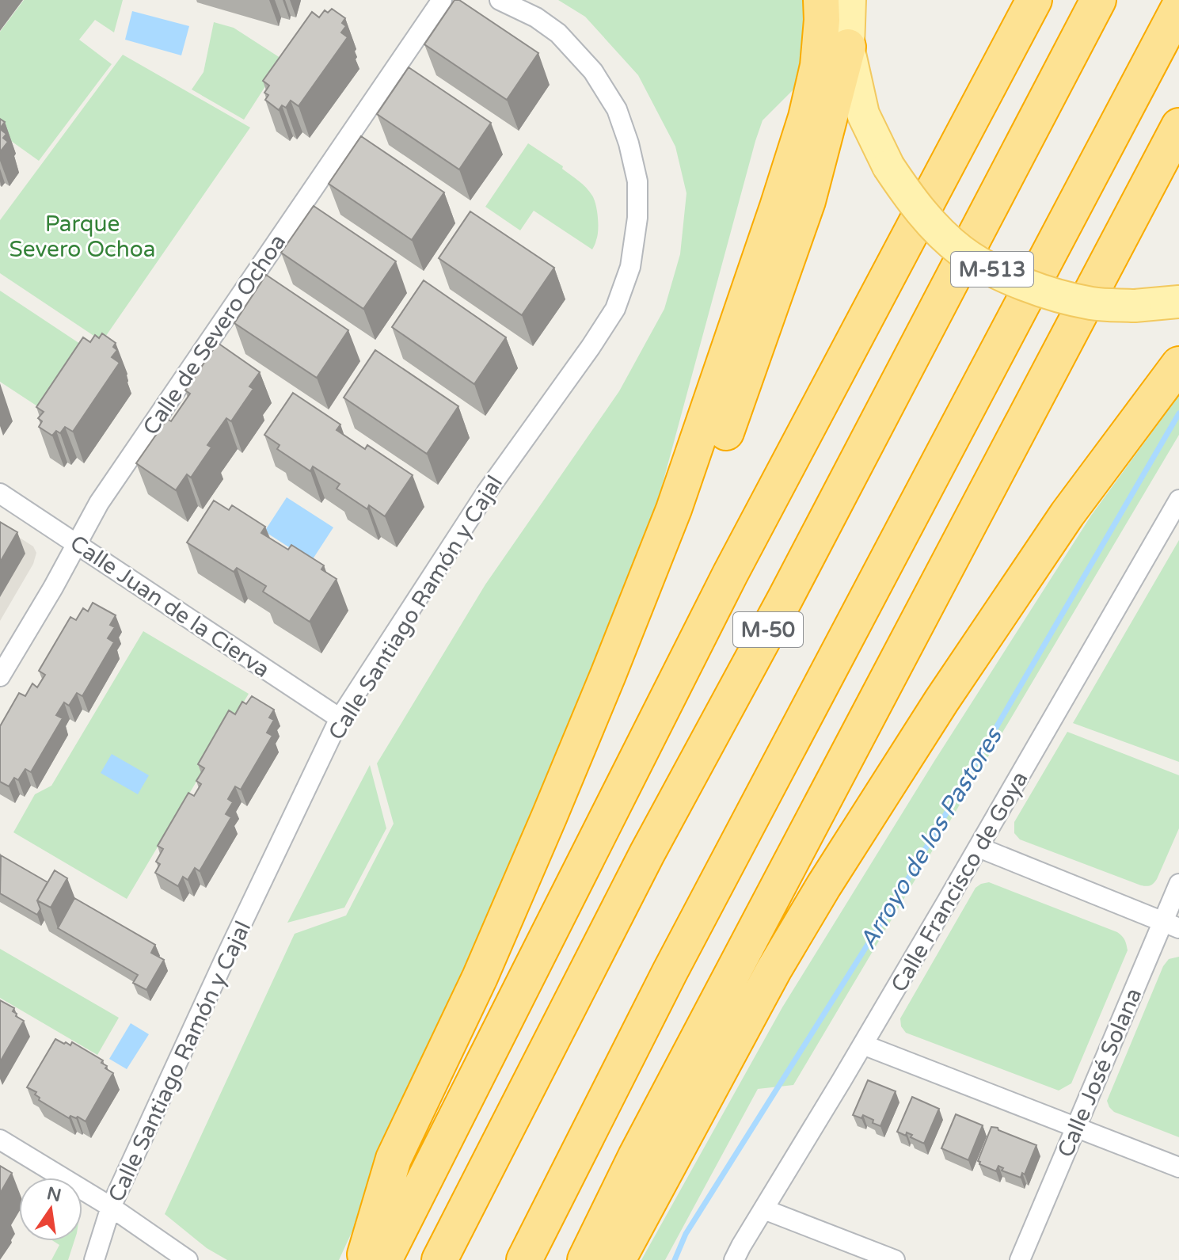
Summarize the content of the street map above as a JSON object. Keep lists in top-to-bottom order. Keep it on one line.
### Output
{"streets":{"highway":["M-50"],"main road":["M-513"],"street":["Calle de Severo Ochoa","Calle Juan de la Cierva","Calle Santiago Ramón y Cajal","Calle Francisco de Goya","Calle José Solana"]},"crossings":[["Calle de Severo Ochoa","Calle Juan de la Cierva"],["Calle Juan de la Cierva","Calle Santiago Ramón y Cajal"]],"water":["Arroyo de los Pastores"],"parks":["Parque Severo Ochoa"],"north":"top"}
